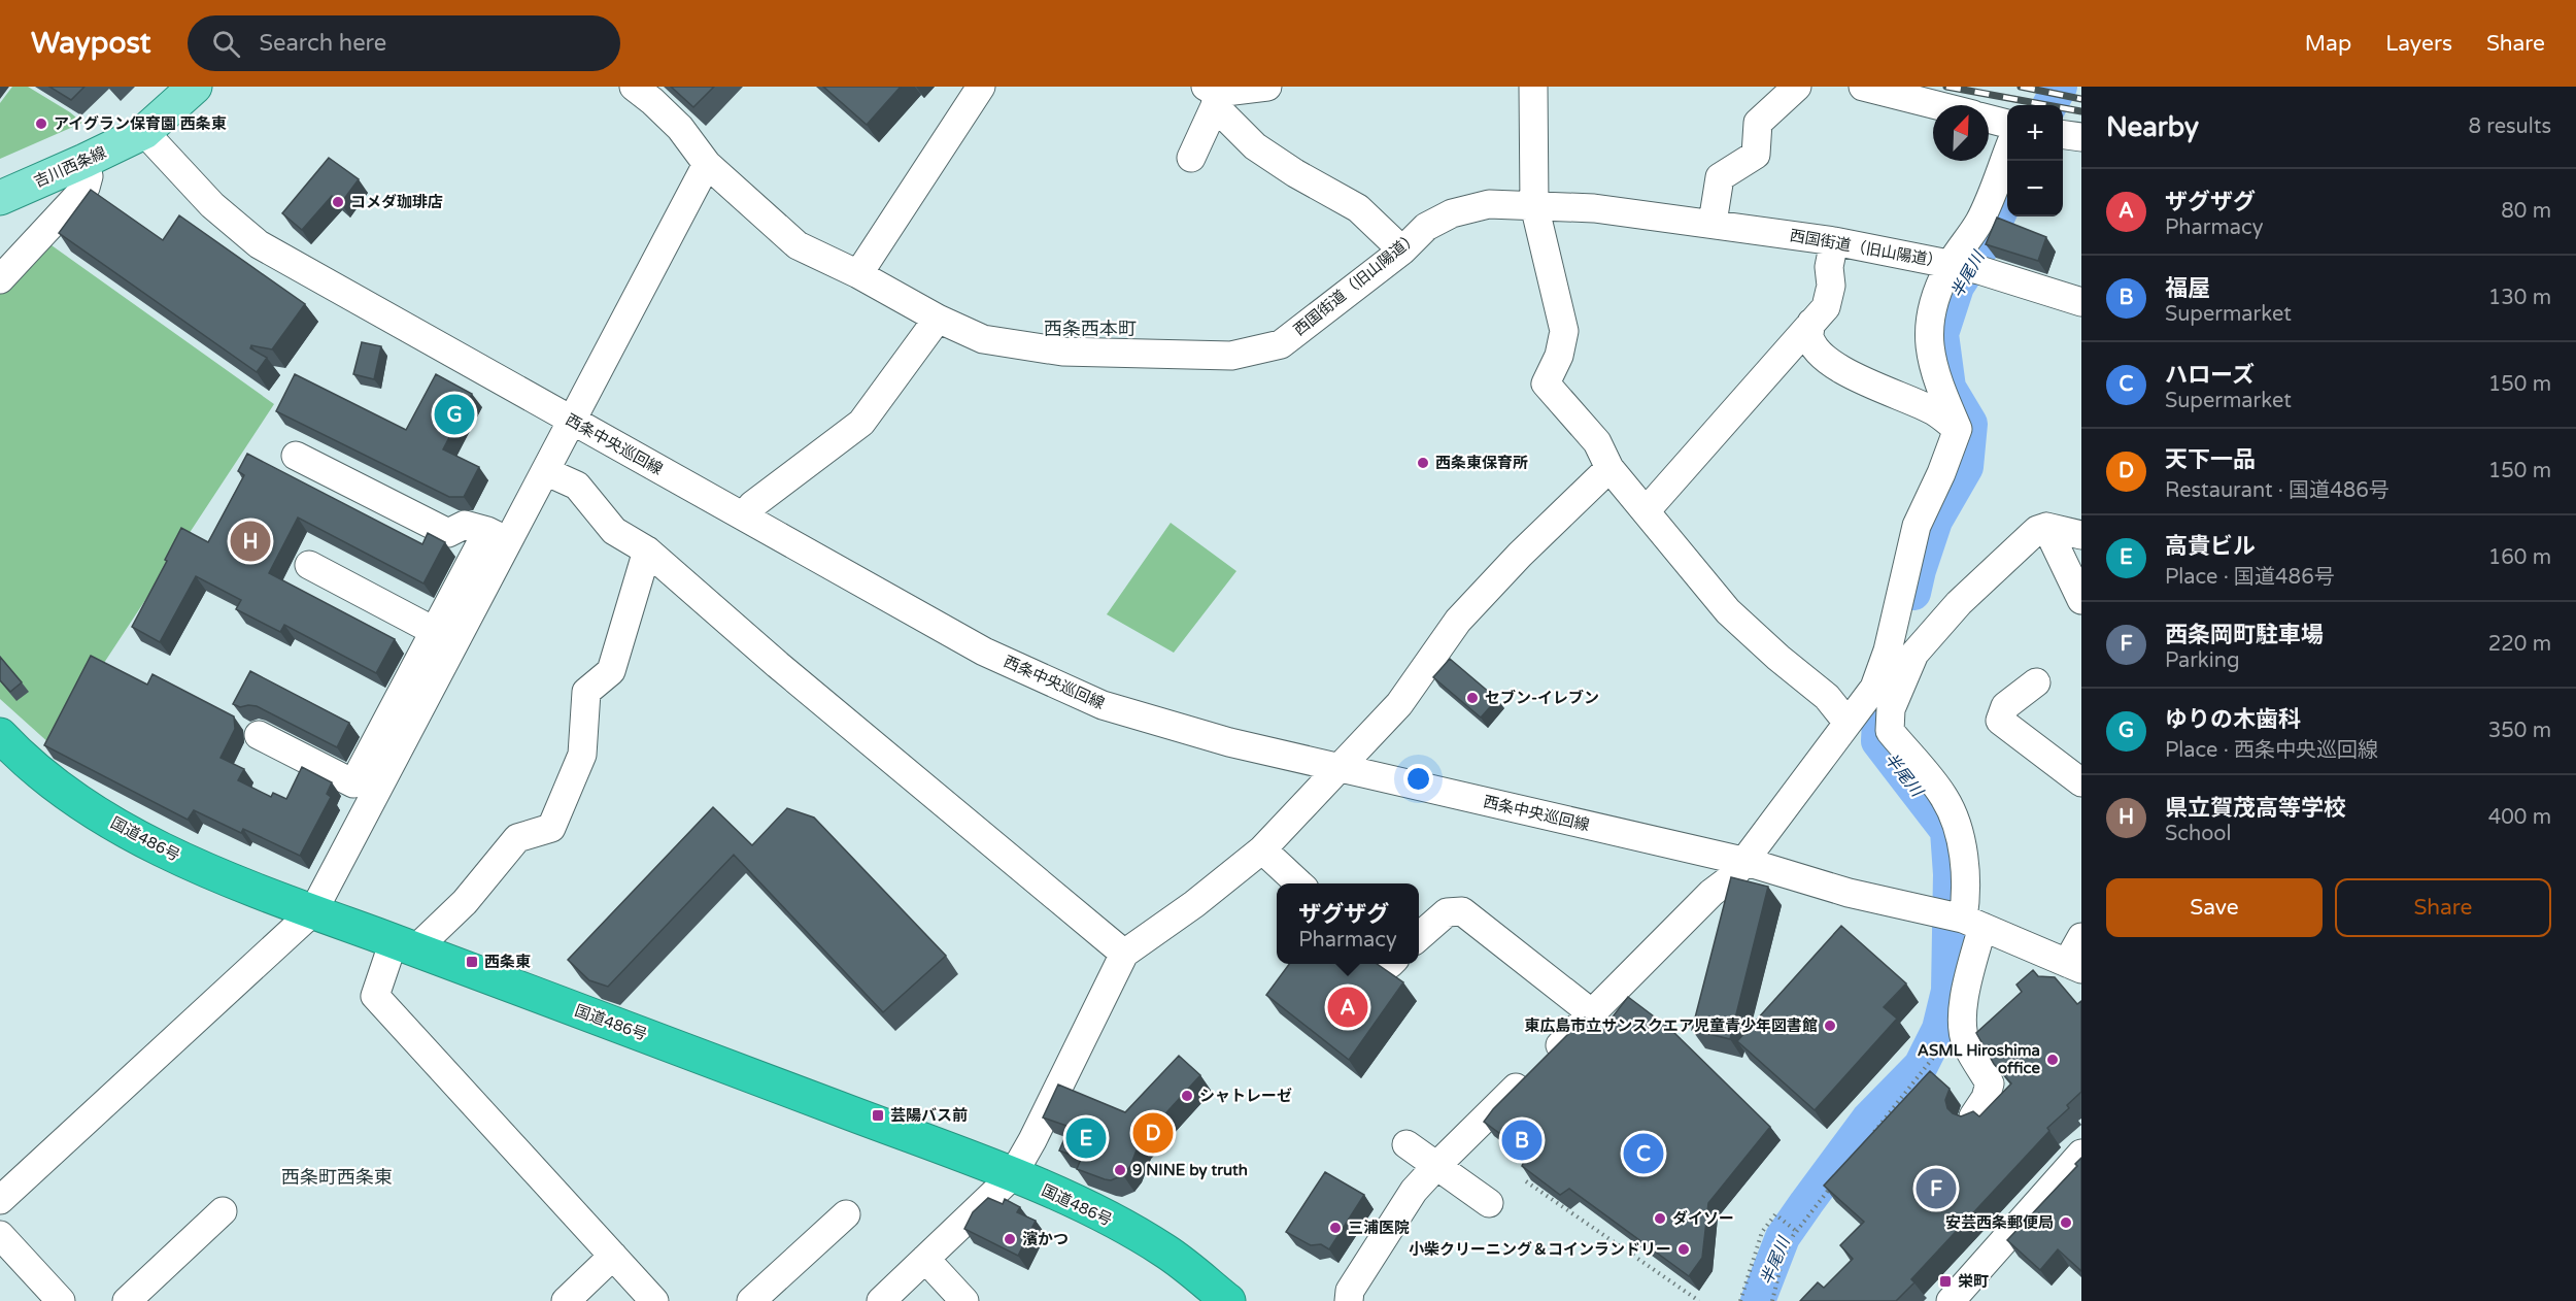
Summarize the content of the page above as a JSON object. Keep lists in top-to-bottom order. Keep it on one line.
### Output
{"streets":{"highway":["国道486号"],"main road":["吉川西条線"],"street":["西国街道（旧山陽道）","西条中央巡回線"]},"crossings":[["吉川西条線","西条中央巡回線"]],"districts":["西条西本町","西条町西条東"],"water":["半尾川"],"places":{"other":["アイグラン保育園 西条東","コメダ珈琲店","西条東保育所","セブン-イレブン","東広島市立サンスクエア児童青少年図書館","ASML Hiroshima office","シャトレーゼ","9 NINE by truth","ダイソー","安芸西条郵便局","三浦医院","濱かつ","小柴クリーニング＆コインランドリー"],"transit":["西条東","芸陽バス前","栄町"]},"north":"top right","page":{"header":"Waypost","search":"Search here","nav":["Map","Layers","Share"],"heading":["Nearby","8 results"],"map_buttons":["+","−"],"list":[{"mark":"A","name":"ザグザグ","note":"Pharmacy","value":"80 m"},{"mark":"B","name":"福屋","note":"Supermarket","value":"130 m"},{"mark":"C","name":"ハローズ","note":"Supermarket","value":"150 m"},{"mark":"D","name":"天下一品","note":"Restaurant · 国道486号","value":"150 m"},{"mark":"E","name":"高貴ビル","note":"Place · 国道486号","value":"160 m"},{"mark":"F","name":"西条岡町駐車場","note":"Parking","value":"220 m"},{"mark":"G","name":"ゆりの木歯科","note":"Place · 西条中央巡回線","value":"350 m"},{"mark":"H","name":"県立賀茂高等学校","note":"School","value":"400 m"}],"pins":["G","H","A","D","E","B","C","F"],"buttons":["Save","Share"],"popup":["ザグザグ","Pharmacy"]}}
